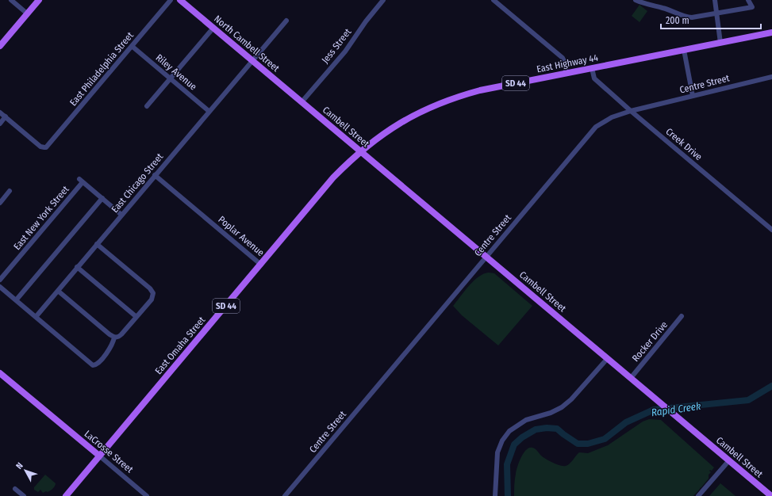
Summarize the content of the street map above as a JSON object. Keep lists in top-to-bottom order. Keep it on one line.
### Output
{"streets":{"main road":["North Cambell Street","East Highway 44","SD 44","Cambell Street","East Omaha Street","LaCrosse Street"],"street":["Jess Street","East Philadelphia Street","Riley Avenue","Centre Street","Creek Drive","East Chicago Street","East New York Street","Poplar Avenue","Rocker Drive"]},"crossings":[["North Cambell Street","Jess Street"],["North Cambell Street","Cambell Street"],["North Cambell Street","East Chicago Street"],["Jess Street","Cambell Street"],["East Highway 44","Cambell Street"],["East Highway 44","Creek Drive"],["East Highway 44","East Omaha Street"],["East Philadelphia Street","Riley Avenue"],["Riley Avenue","East Chicago Street"],["Centre Street","Cambell Street"],["Centre Street","Creek Drive"],["Cambell Street","Rocker Drive"],["Cambell Street","East Omaha Street"],["East Chicago Street","Poplar Avenue"],["Poplar Avenue","East Omaha Street"],["East Omaha Street","LaCrosse Street"]],"water":["Rapid Creek"],"scale_bar":"200 m","north":"top left"}
